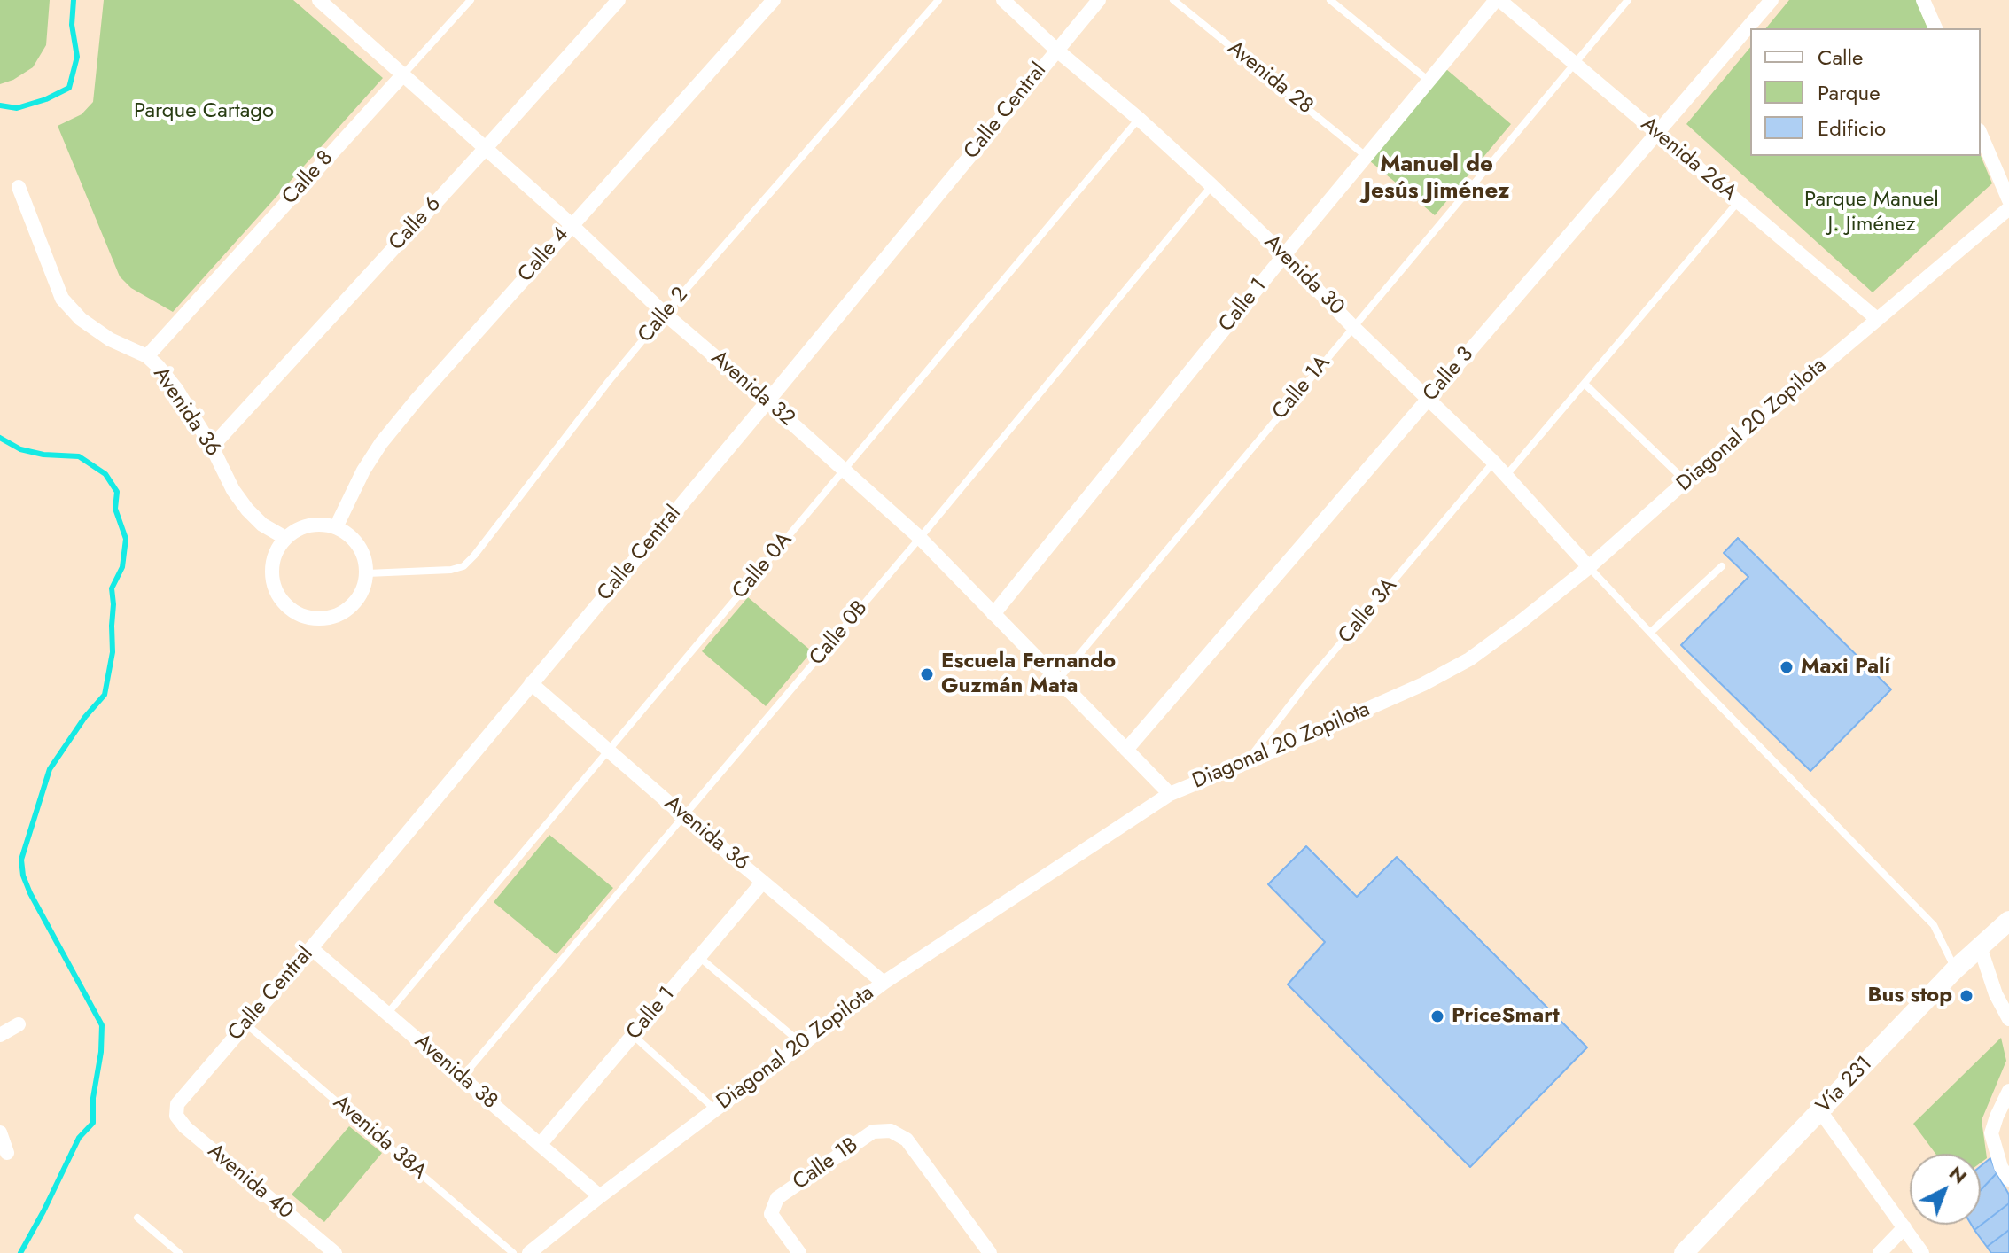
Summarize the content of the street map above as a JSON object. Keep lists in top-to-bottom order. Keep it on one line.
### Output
{"streets":{"main road":["Vía 231"],"street":["Calle Central","Avenida 26A","Calle 8","Calle 6","Calle 4","Avenida 30","Calle 1","Calle 3","Avenida 32","Avenida 36","Diagonal 20 Zopilota","Avenida 38","Calle 1B","Avenida 40"],"lane":["Avenida 28","Calle 2","Calle 1A","Calle 0A","Calle 3A","Calle 0B","Avenida 38A"]},"crossings":[["Avenida 28","Calle 1"],["Calle Central","Avenida 30"],["Calle Central","Avenida 32"],["Calle Central","Avenida 36"],["Calle Central","Avenida 38"],["Calle Central","Avenida 38A"],["Calle Central","Avenida 40"],["Avenida 26A","Calle 1"],["Avenida 26A","Calle 3"],["Avenida 26A","Calle 1A"],["Avenida 26A","Diagonal 20 Zopilota"],["Calle 8","Avenida 32"],["Calle 8","Avenida 36"],["Calle 6","Avenida 32"],["Calle 6","Avenida 36"],["Calle 4","Calle 2"],["Calle 4","Avenida 32"],["Calle 4","Avenida 36"],["Avenida 30","Calle 1"],["Avenida 30","Calle 3"],["Avenida 30","Calle 1A"],["Avenida 30","Diagonal 20 Zopilota"],["Avenida 30","Calle 0A"],["Avenida 30","Calle 3A"],["Avenida 30","Calle 0B"],["Calle 1","Avenida 32"],["Calle 1","Avenida 36"],["Calle 1","Avenida 38"],["Calle 2","Avenida 32"],["Calle 2","Avenida 36"],["Calle 3","Avenida 32"],["Calle 1A","Avenida 32"],["Avenida 32","Diagonal 20 Zopilota"],["Avenida 32","Calle 0A"],["Avenida 32","Calle 0B"],["Avenida 36","Diagonal 20 Zopilota"],["Avenida 36","Calle 0A"],["Avenida 36","Calle 0B"],["Diagonal 20 Zopilota","Calle 3A"],["Diagonal 20 Zopilota","Avenida 38"],["Calle 0A","Avenida 38"],["Calle 0B","Avenida 38"]],"districts":["Manuel de Jesús Jiménez"],"parks":["Parque Cartago","Parque Manuel J. Jiménez"],"places":["Maxi Palí","Escuela Fernando Guzmán Mata","Bus stop","PriceSmart"],"legend":["Calle","Parque","Edificio"],"north":"top right"}
